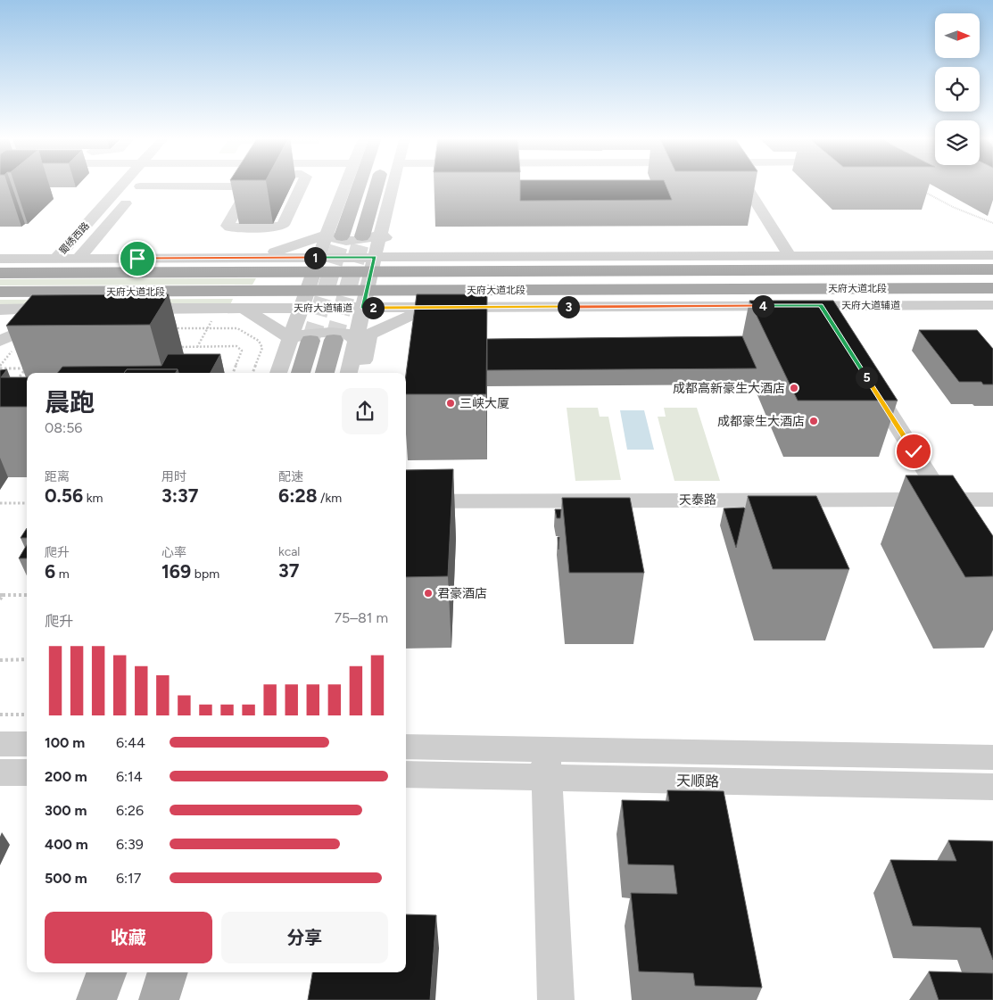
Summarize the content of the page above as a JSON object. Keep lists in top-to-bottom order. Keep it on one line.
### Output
{"streets":{"main road":["天府大道北段"],"street":["蜀绣西路","天府大道辅道","天泰路","天顺路"]},"places":["成都高新豪生大酒店","三峡大厦","成都豪生大酒店","君豪酒店"],"north":"right","page":{"pins":["1","4","3","2","5"],"heading":["晨跑","08:56"],"stats":[["距离","0.56 km"],["用时","3:37"],["配速","6:28 /km"],["爬升","6 m"],["心率","169 bpm"],["kcal","37"]],"chart":["爬升","75–81 m"],"list":[{"name":"100 m","note":"6:44"},{"name":"200 m","note":"6:14"},{"name":"300 m","note":"6:26"},{"name":"400 m","note":"6:39"},{"name":"500 m","note":"6:17"}],"buttons":["收藏","分享"]}}
